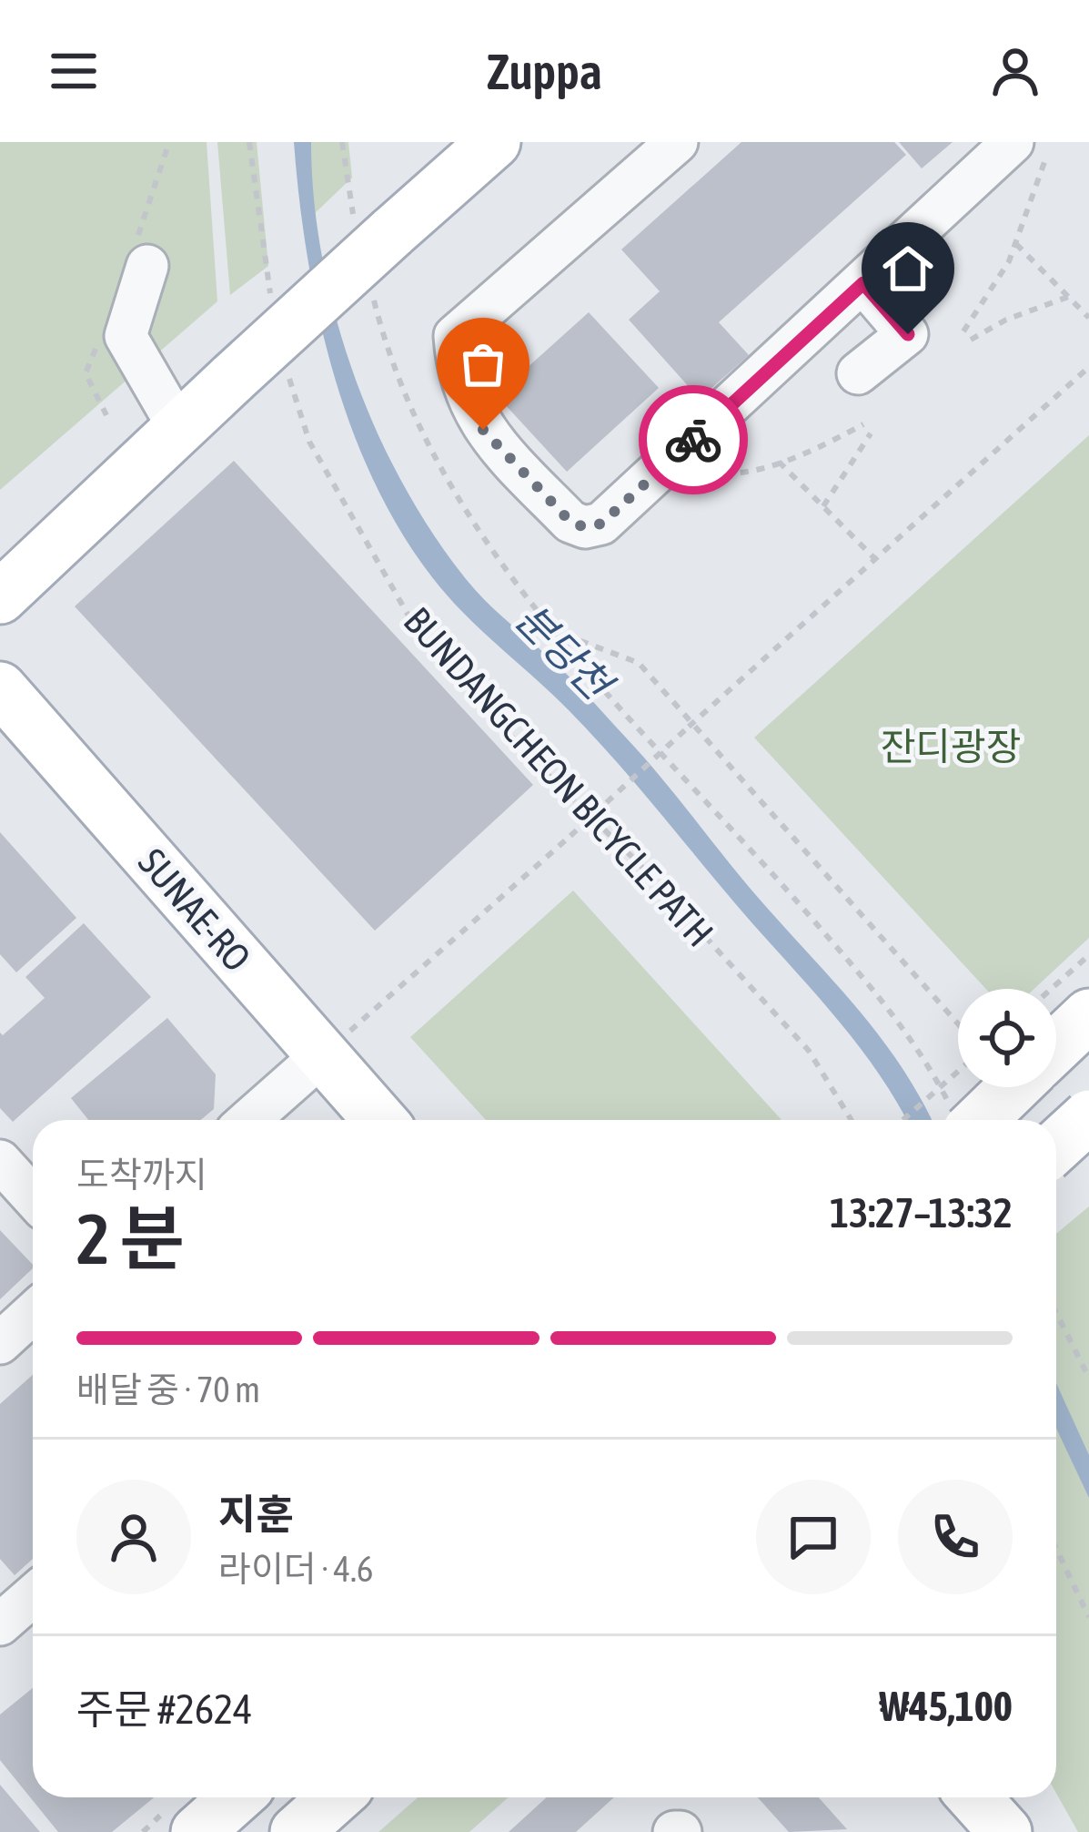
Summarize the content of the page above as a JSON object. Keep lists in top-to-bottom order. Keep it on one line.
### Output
{"streets":{"main road":["SUNAE-RO"],"path":["BUNDANGCHEON BICYCLE PATH"]},"water":["분당천"],"parks":["잔디광장"],"page":{"header":"Zuppa","heading":["2 분","도착까지","13:27–13:32"],"panel":["지훈","라이더 · 4.6","주문 #2624","₩45,100"],"bar":"배달 중 · 70 m"}}
